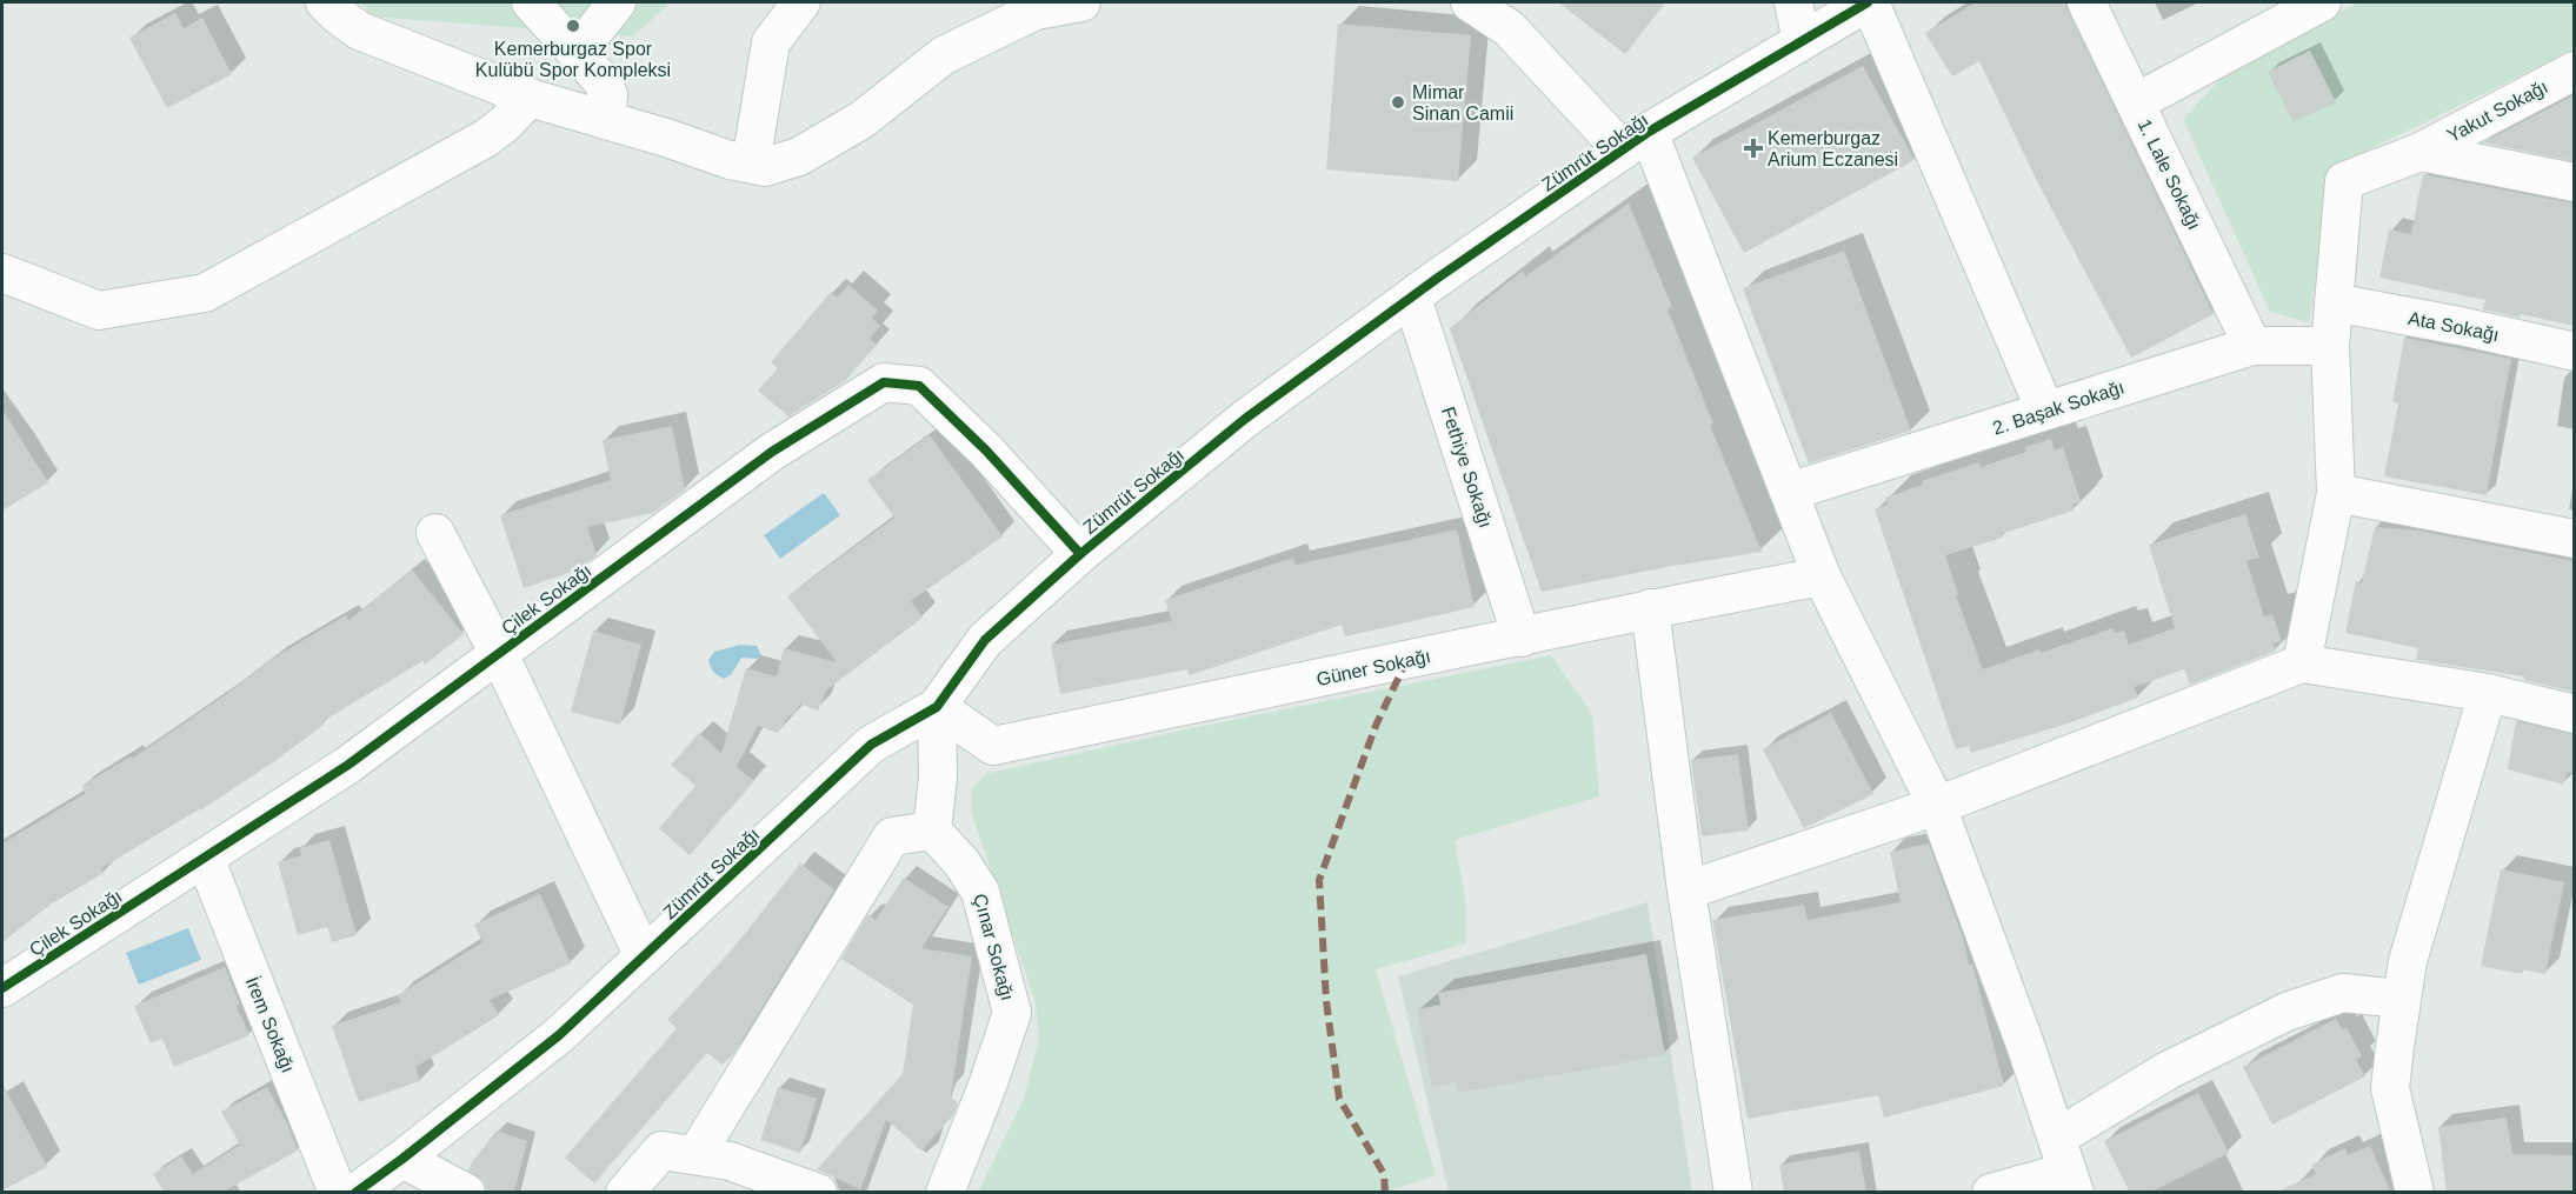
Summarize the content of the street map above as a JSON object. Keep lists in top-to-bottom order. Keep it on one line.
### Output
{"streets":{"street":["Yakut Sokağı","Zümrüt Sokağı","1. Lale Sokağı","Ata Sokağı","2. Başak Sokağı","Fethiye Sokağı","Çilek Sokağı","Güner Sokağı","Çınar Sokağı","İrem Sokağı"]},"crossings":[["Yakut Sokağı","Ata Sokağı"],["Zümrüt Sokağı","Fethiye Sokağı"],["Zümrüt Sokağı","Çilek Sokağı"],["1. Lale Sokağı","2. Başak Sokağı"],["Fethiye Sokağı","Güner Sokağı"],["Çilek Sokağı","İrem Sokağı"]],"places":{"other":["Kemerburgaz Spor Kulübü Spor Kompleksi","Mimar Sinan Camii"],"health":["Kemerburgaz Arium Eczanesi"]}}
